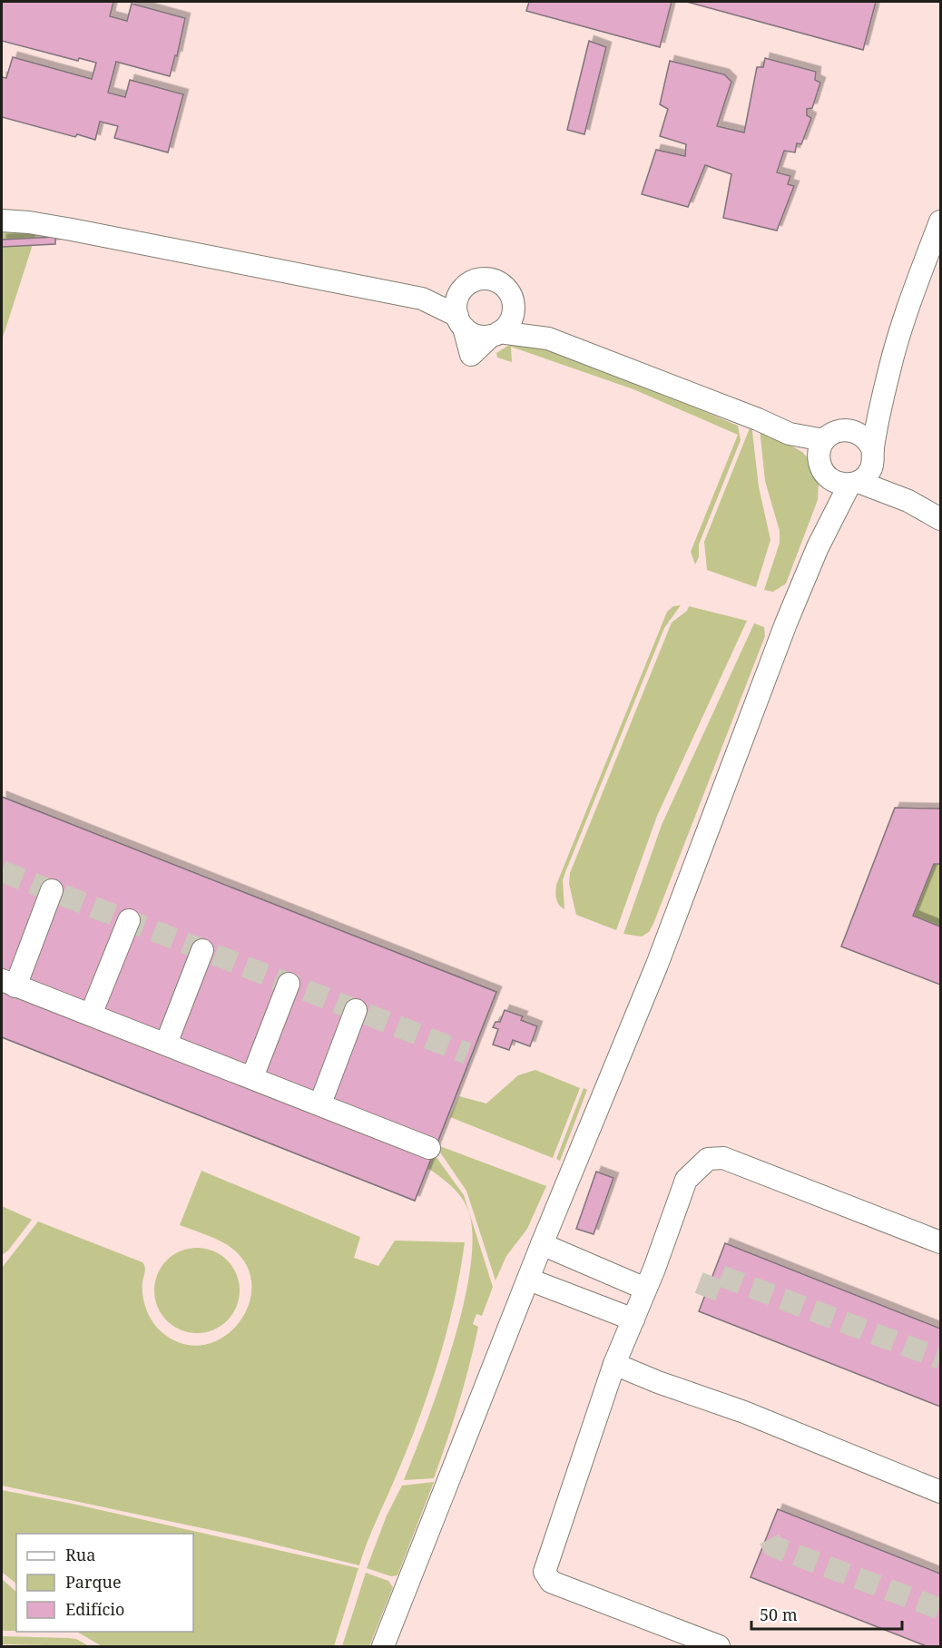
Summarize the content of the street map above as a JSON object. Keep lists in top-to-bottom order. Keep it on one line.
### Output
{"legend":["Rua","Parque","Edifício"],"scale_bar":"50 m"}
